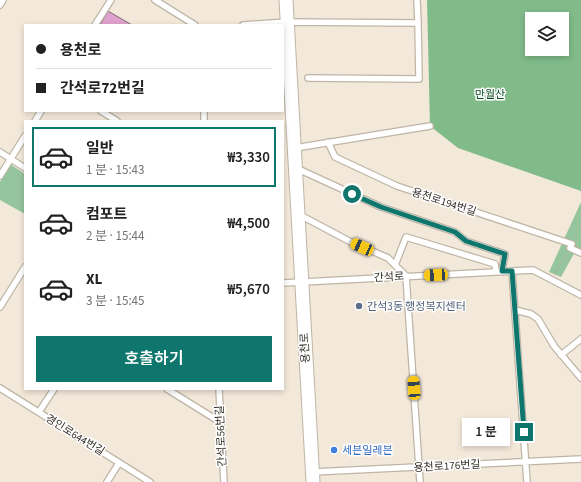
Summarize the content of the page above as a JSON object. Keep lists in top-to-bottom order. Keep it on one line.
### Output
{"streets":{"street":["용천로"],"lane":["용천로194번길","간석로","경인로644번길","간석로56번길","용천로176번길"]},"crossings":[["간석로","용천로"],["용천로","용천로176번길"]],"parks":["만월산"],"places":["간석3동 행정복지센터","세븐일레븐"],"page":{"banner":["용천로","간석로72번길"],"list":[{"name":"일반","note":"1 분 · 15:43","value":"₩3,330"},{"name":"컴포트","note":"2 분 · 15:44","value":"₩4,500"},{"name":"XL","note":"3 분 · 15:45","value":"₩5,670"}],"buttons":"호출하기","bubble":"1 분"}}
